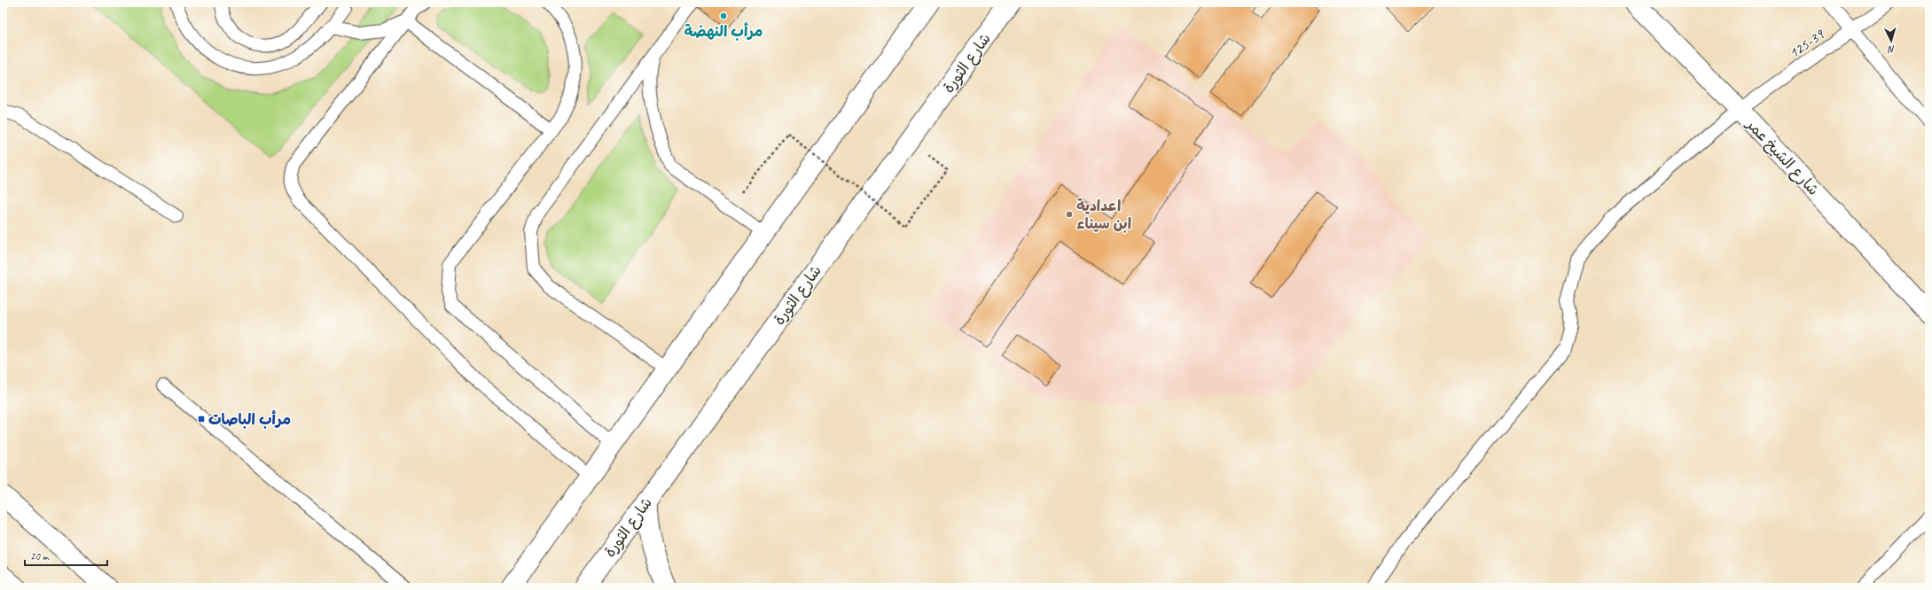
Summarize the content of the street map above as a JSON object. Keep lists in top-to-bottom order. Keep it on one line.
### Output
{"streets":{"main road":["شارع الثورة","شارع الشيخ عمر"],"lane":["125-39"]},"crossings":[["125-39","شارع الشيخ عمر"]],"places":{"other":["مرأب النهضة","اعدادية ابن سيناء"],"transit":["مرأب الباصات"]},"scale_bar":"20 m","north":"bottom"}
